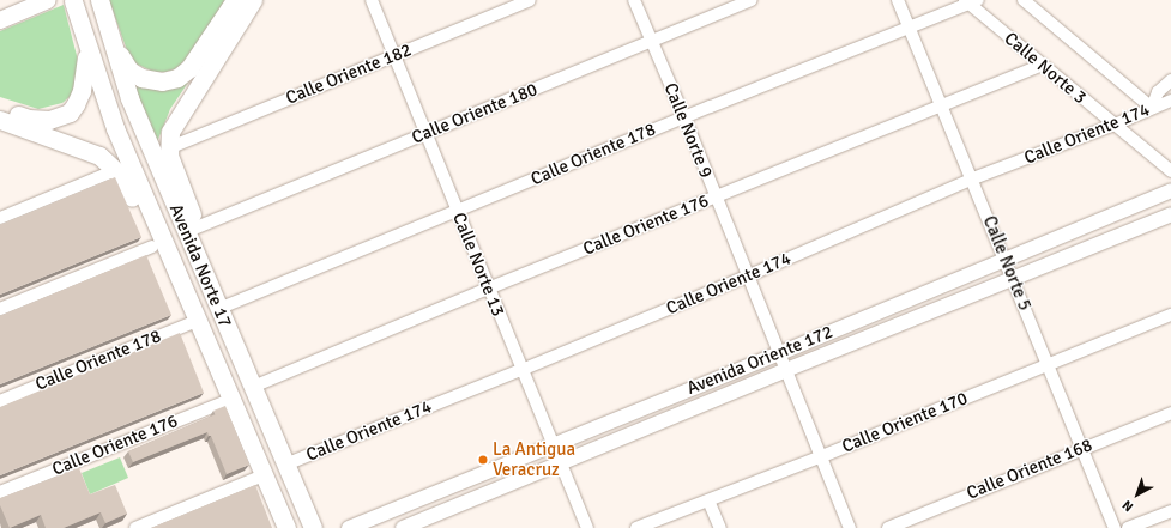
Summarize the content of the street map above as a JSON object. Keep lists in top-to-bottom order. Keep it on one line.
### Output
{"streets":{"main road":["Avenida Norte 17"],"street":["Calle Norte 3","Calle Oriente 182","Calle Oriente 180","Calle Norte 9","Calle Oriente 174","Calle Oriente 178","Calle Oriente 176","Calle Norte 5","Calle Norte 13","Avenida Oriente 172","Calle Oriente 170","Calle Oriente 168"]},"crossings":[["Calle Norte 3","Calle Oriente 174"],["Calle Norte 3","Calle Oriente 178"],["Calle Norte 3","Calle Oriente 176"],["Calle Oriente 182","Calle Norte 13"],["Calle Oriente 180","Calle Norte 9"],["Calle Oriente 180","Calle Norte 13"],["Calle Norte 9","Calle Oriente 174"],["Calle Norte 9","Calle Oriente 178"],["Calle Norte 9","Calle Oriente 176"],["Calle Norte 9","Avenida Oriente 172"],["Calle Norte 9","Calle Oriente 170"],["Calle Oriente 174","Calle Norte 5"],["Calle Oriente 174","Calle Norte 13"],["Calle Oriente 174","Avenida Norte 17"],["Calle Oriente 178","Calle Norte 5"],["Calle Oriente 178","Calle Norte 13"],["Calle Oriente 178","Avenida Norte 17"],["Calle Oriente 176","Calle Norte 5"],["Calle Oriente 176","Calle Norte 13"],["Calle Oriente 176","Avenida Norte 17"],["Calle Norte 5","Avenida Oriente 172"],["Calle Norte 5","Calle Oriente 170"],["Calle Norte 5","Calle Oriente 168"],["Calle Norte 13","Avenida Oriente 172"]],"places":["La Antigua Veracruz"],"north":"bottom left"}
